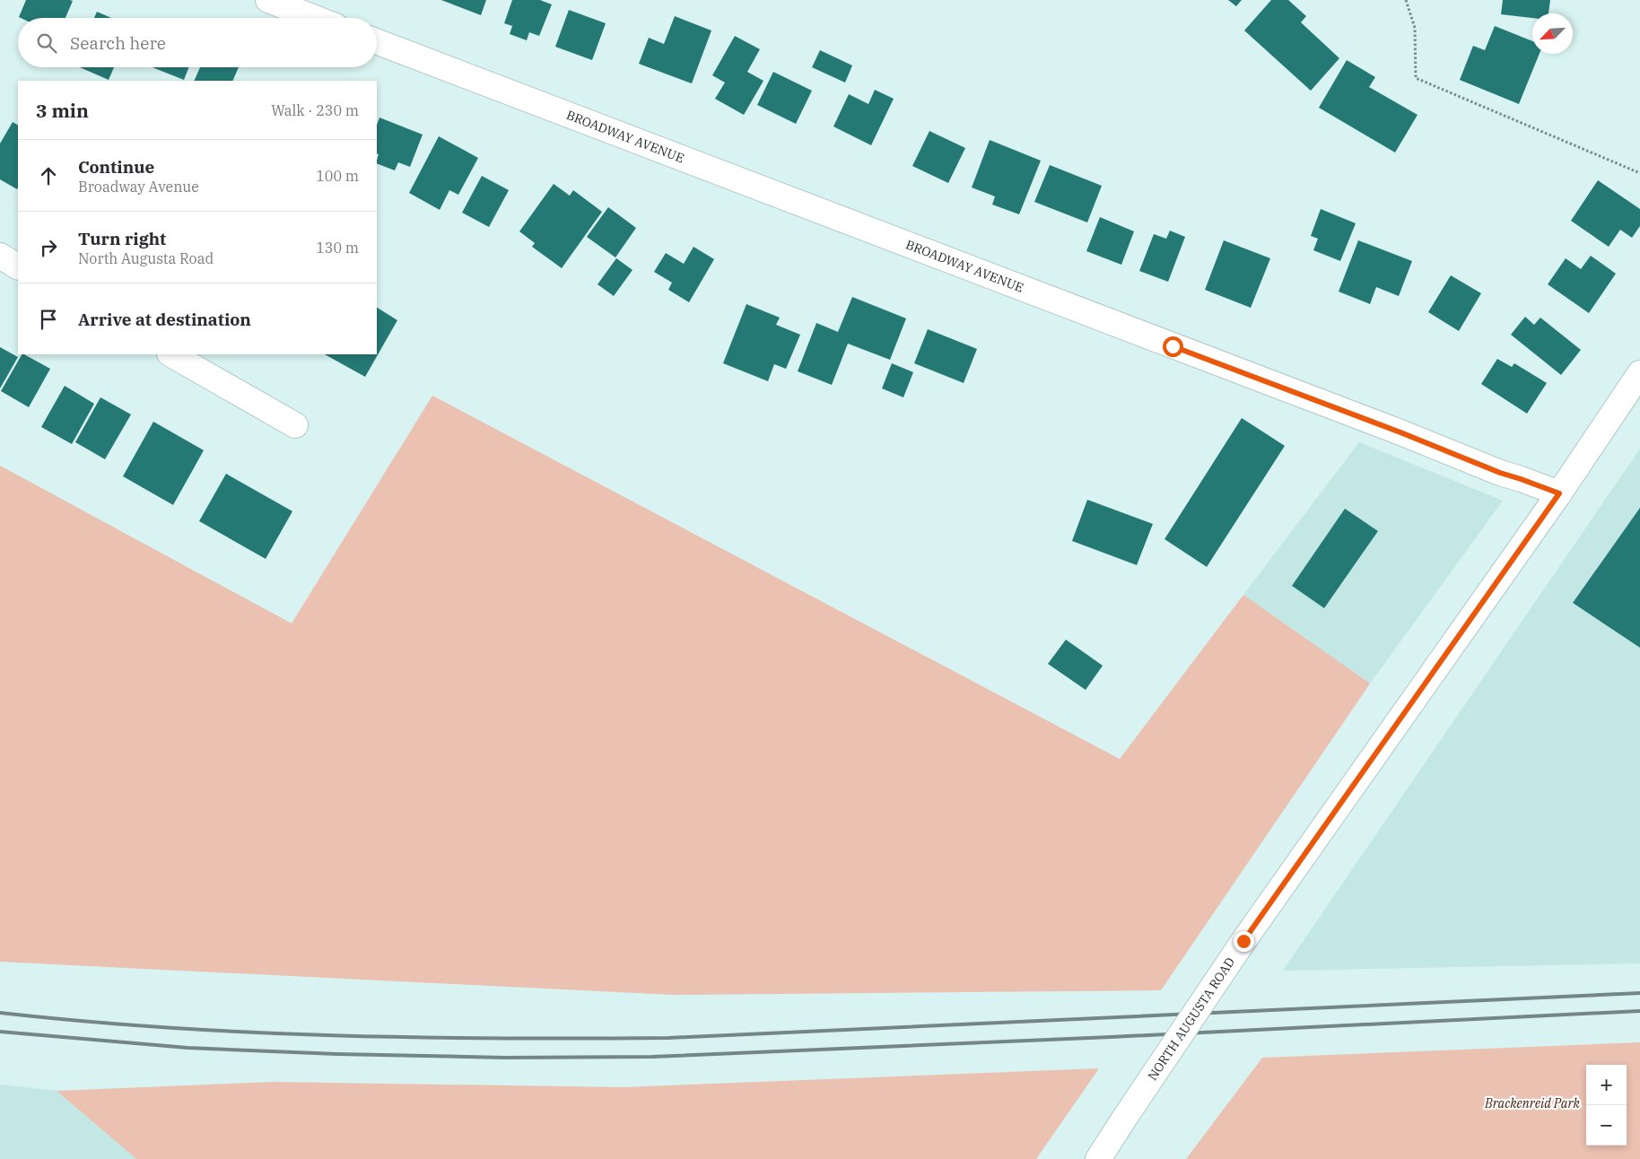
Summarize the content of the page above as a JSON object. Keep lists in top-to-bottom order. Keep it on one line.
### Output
{"streets":{"street":["BROADWAY AVENUE","NORTH AUGUSTA ROAD"]},"crossings":[["BROADWAY AVENUE","NORTH AUGUSTA ROAD"]],"parks":["Brackenreid Park"],"north":"bottom left","page":{"search":"Search here","heading":["3 min","Walk · 230 m"],"list":[["Continue","Broadway Avenue","100 m"],["Turn right","North Augusta Road","130 m"],"Arrive at destination"],"map_buttons":["+","−"]}}
